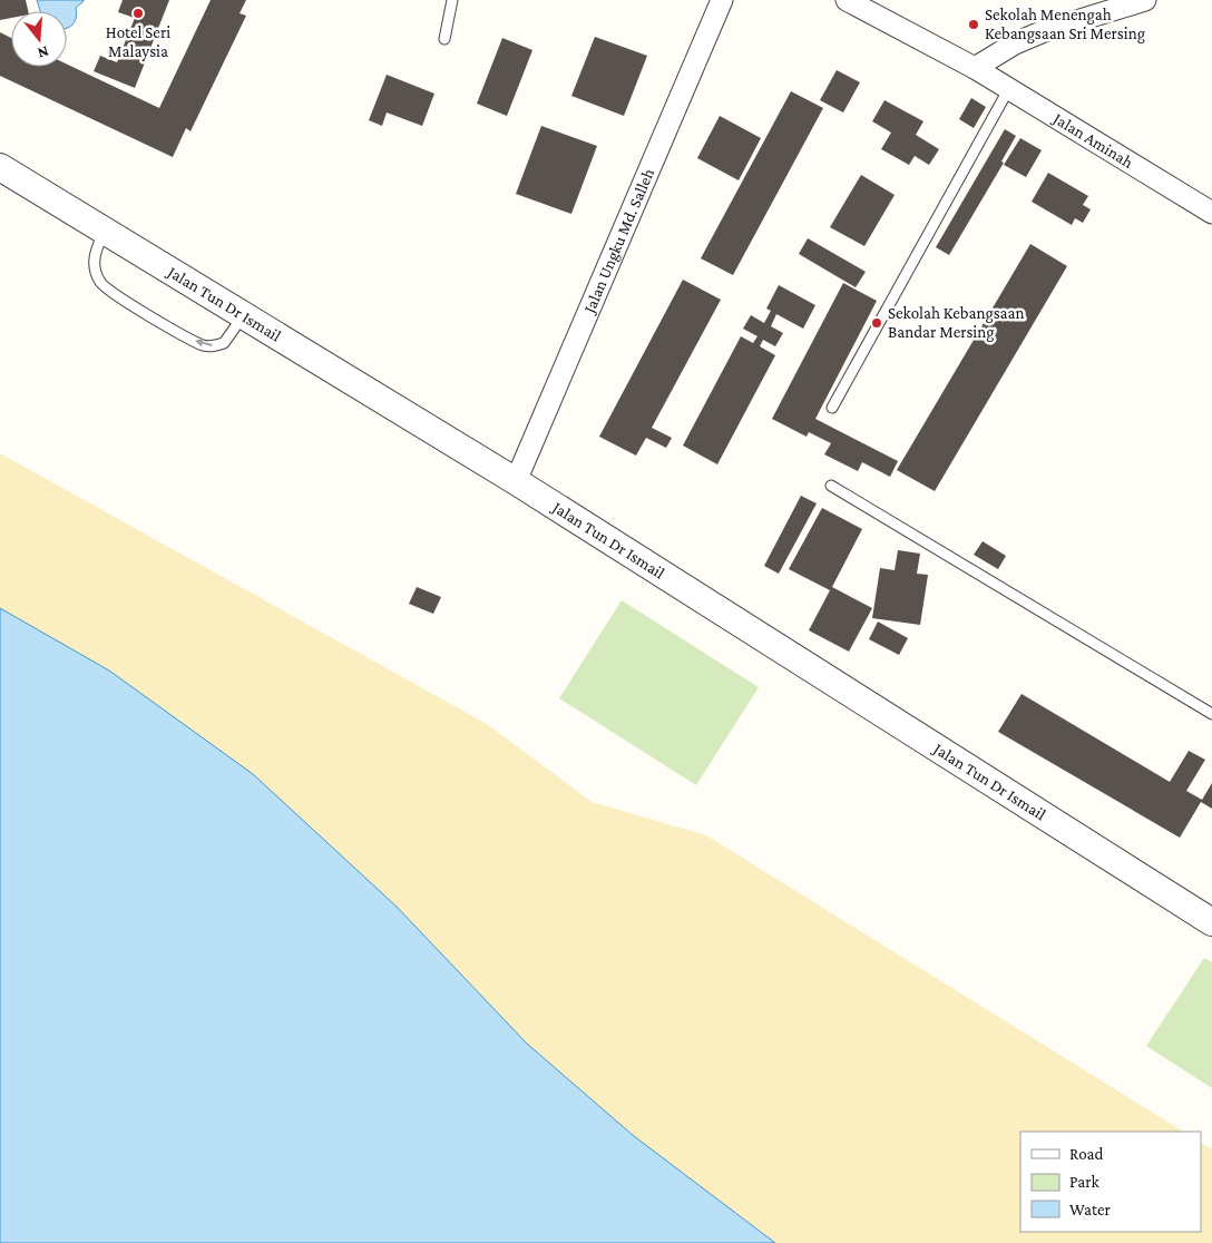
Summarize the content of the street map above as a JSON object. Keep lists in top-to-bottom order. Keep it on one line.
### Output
{"streets":{"street":["Jalan Aminah","Jalan Ungku Md. Salleh","Jalan Tun Dr Ismail"]},"crossings":[["Jalan Ungku Md. Salleh","Jalan Tun Dr Ismail"]],"places":["Hotel Seri Malaysia","Sekolah Menengah Kebangsaan Sri Mersing","Sekolah Kebangsaan Bandar Mersing"],"legend":["Road","Park","Water"],"north":"bottom"}
